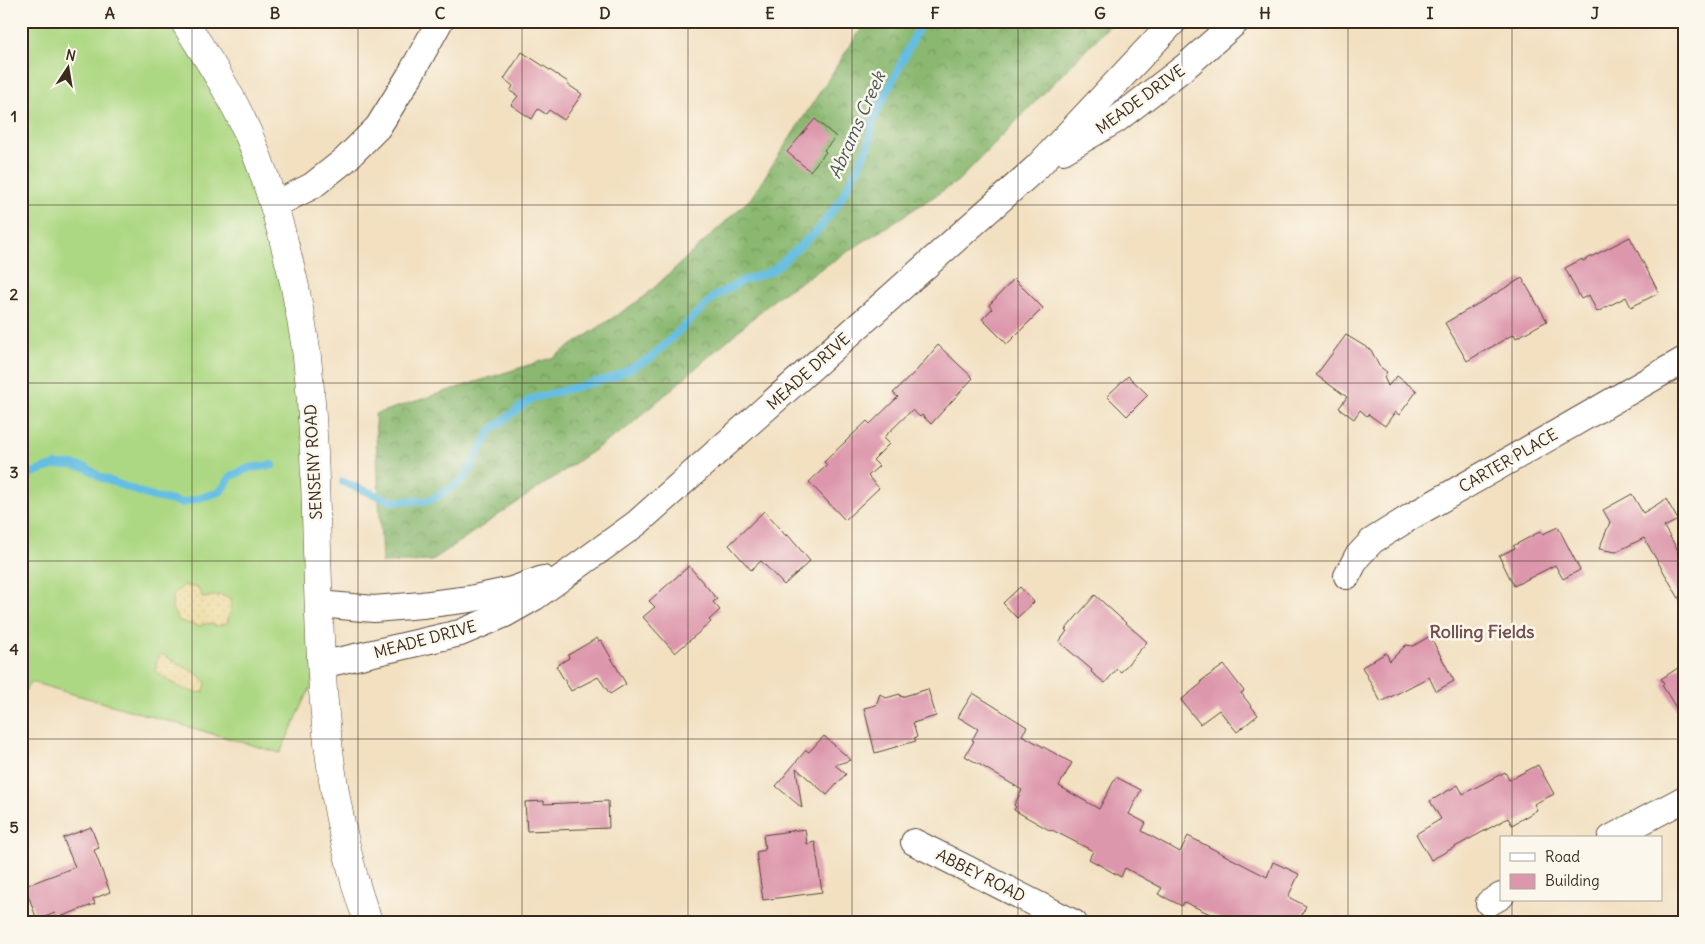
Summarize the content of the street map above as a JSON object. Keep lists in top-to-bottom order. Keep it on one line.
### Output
{"streets":{"main road":["SENSENY ROAD"],"street":["MEADE DRIVE","CARTER PLACE","ABBEY ROAD"]},"crossings":[["MEADE DRIVE","SENSENY ROAD"]],"districts":["Rolling Fields"],"water":["Abrams Creek"],"legend":["Road","Building"],"north":"top","grid":{"columns":["A","B","C","D","E","F","G","H","I","J"],"rows":["1","2","3","4","5"]}}
